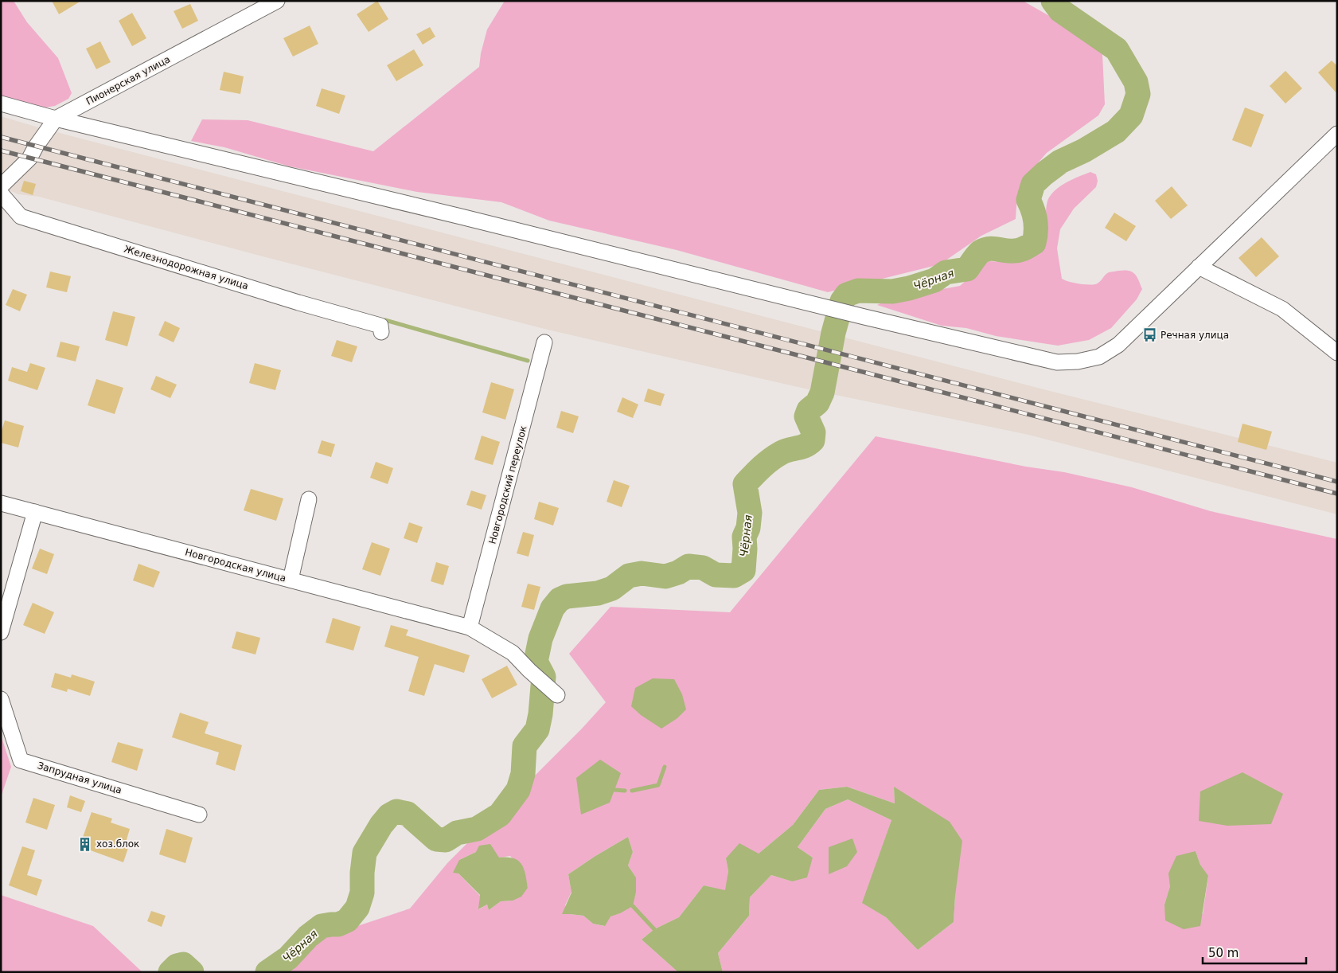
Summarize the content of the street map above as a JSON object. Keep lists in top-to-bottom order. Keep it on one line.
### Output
{"streets":{"street":["Пионерская улица","Железнодорожная улица","Новгородский переулок","Новгородская улица","Запрудная улица"]},"crossings":[["Новгородский переулок","Новгородская улица"]],"water":["Чёрная"],"places":{"bus stop":["Речная улица"],"building":["хоз.блок"]},"scale_bar":"50 m"}
